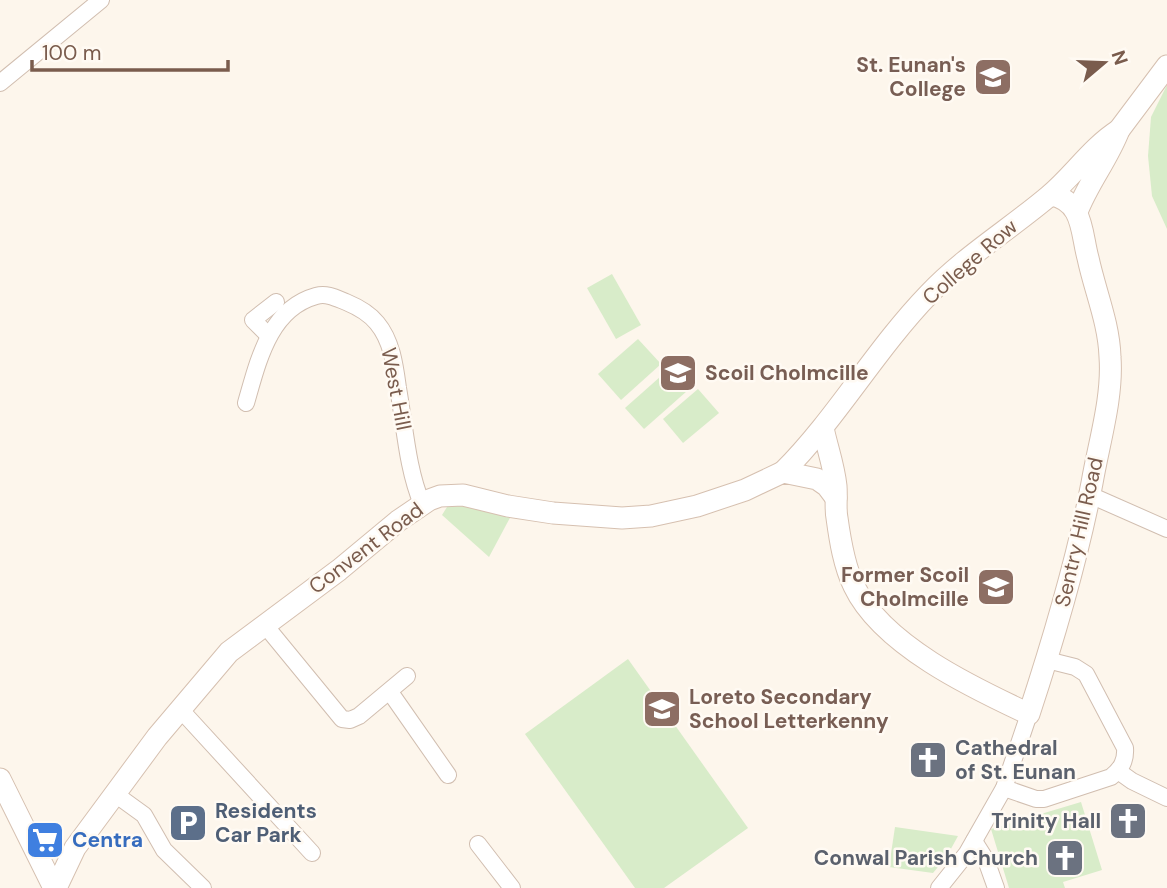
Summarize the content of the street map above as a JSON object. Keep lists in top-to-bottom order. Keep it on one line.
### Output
{"streets":{"street":["College Row","West Hill","Sentry Hill Road","Convent Road"]},"crossings":[["College Row","Sentry Hill Road"],["College Row","Convent Road"],["West Hill","Convent Road"]],"places":{"school or university":["St. Eunan's College","Scoil Cholmcille","Former Scoil Cholmcille","Loreto Secondary School Letterkenny"],"church":["Cathedral of St. Eunan","Trinity Hall","Conwal Parish Church"],"parking":["Residents Car Park"],"supermarket":["Centra"]},"scale_bar":"100 m","north":"right"}
